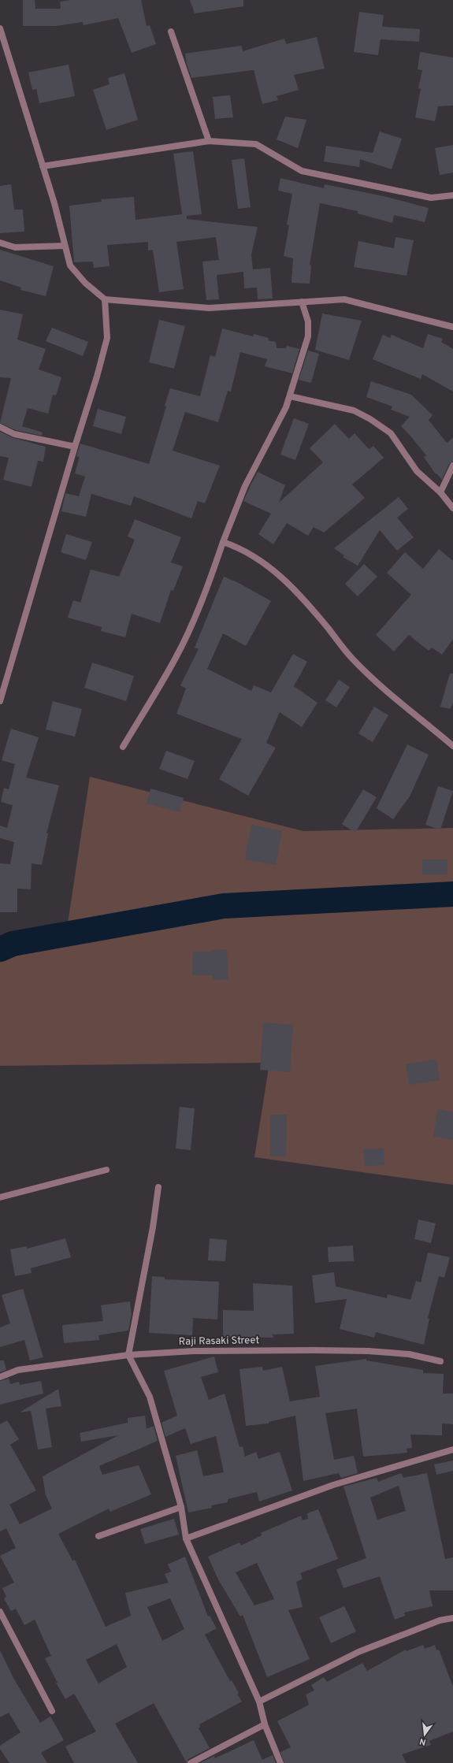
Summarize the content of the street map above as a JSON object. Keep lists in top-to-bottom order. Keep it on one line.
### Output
{"streets":{"street":["Raji Rasaki Street"]},"north":"bottom"}
